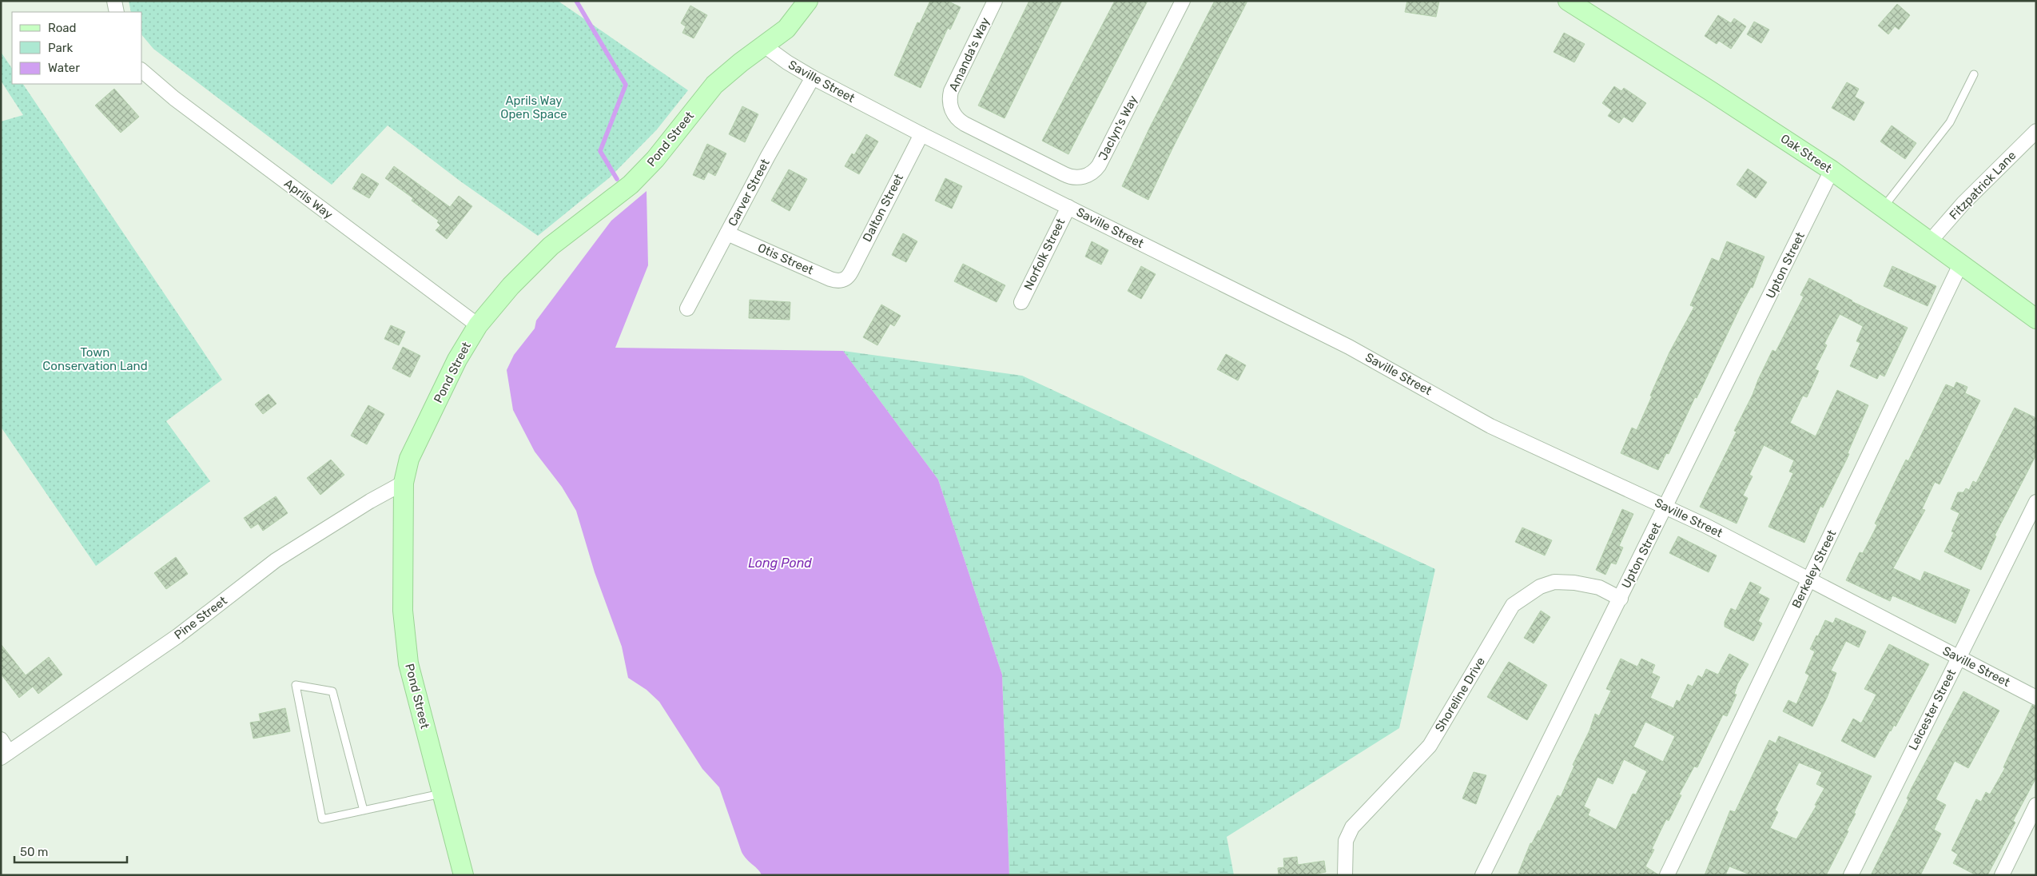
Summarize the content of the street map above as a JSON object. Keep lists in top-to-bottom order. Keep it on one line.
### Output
{"streets":{"street":["Amanda's Way","Saville Street","Jaclyn's Way","Pond Street","Oak Street","Fitzpatrick Lane","Carver Street","Aprils Way","Dalton Street","Norfolk Street","Otis Street","Upton Street","Berkeley Street","Pine Street","Shoreline Drive","Leicester Street"]},"crossings":[["Amanda's Way","Jaclyn's Way"],["Saville Street","Pond Street"],["Saville Street","Carver Street"],["Saville Street","Dalton Street"],["Saville Street","Norfolk Street"],["Saville Street","Upton Street"],["Saville Street","Berkeley Street"],["Saville Street","Leicester Street"],["Pond Street","Aprils Way"],["Pond Street","Pine Street"],["Oak Street","Fitzpatrick Lane"],["Oak Street","Upton Street"],["Oak Street","Berkeley Street"],["Carver Street","Otis Street"],["Dalton Street","Otis Street"],["Upton Street","Shoreline Drive"]],"water":["Long Pond"],"parks":["Aprils Way Open Space","Town Conservation Land"],"legend":["Road","Park","Water"],"scale_bar":"50 m"}
